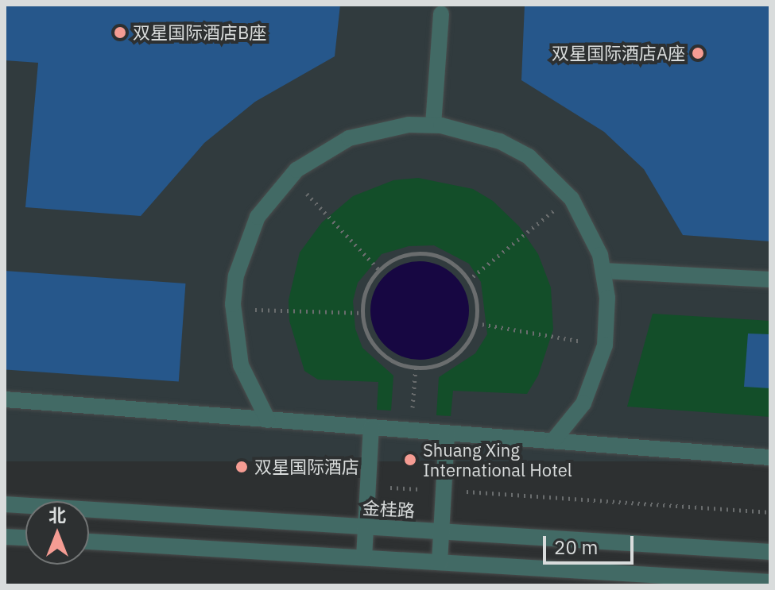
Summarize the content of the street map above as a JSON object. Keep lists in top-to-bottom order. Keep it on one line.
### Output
{"streets":{"street":["金桂路"]},"places":["双星国际酒店B座","双星国际酒店A座","Shuang Xing International Hotel","双星国际酒店"],"scale_bar":"20 m","north":"top"}
